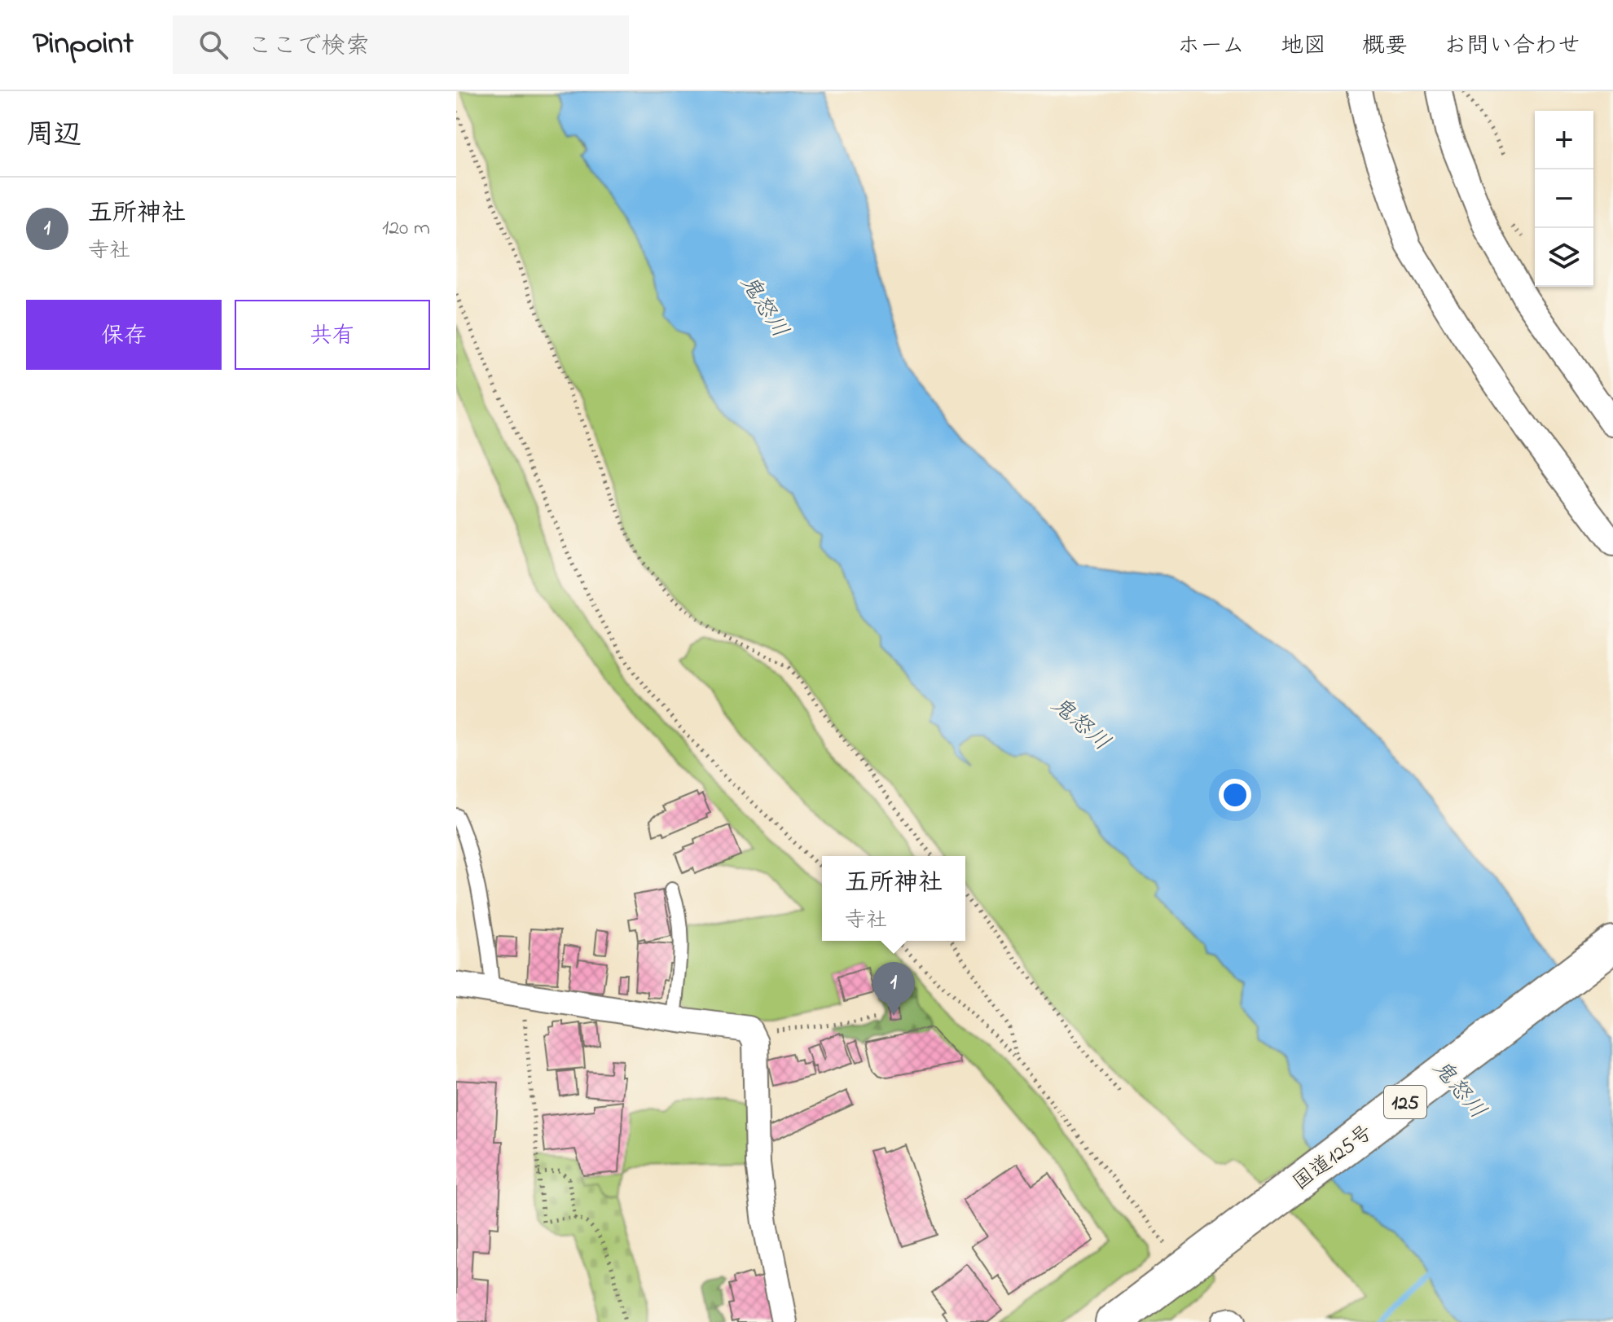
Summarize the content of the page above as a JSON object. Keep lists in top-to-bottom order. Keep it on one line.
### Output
{"streets":{"highway":["125","国道125号"]},"water":["鬼怒川"],"page":{"header":"Pinpoint","search":"ここで検索","nav":["ホーム","地図","概要","お問い合わせ"],"heading":"周辺","map_buttons":["+","−"],"list":[{"mark":"1","name":"五所神社","note":"寺社","value":"120 m"}],"buttons":["保存","共有"],"popup":["五所神社","寺社"],"pins":"1"}}
